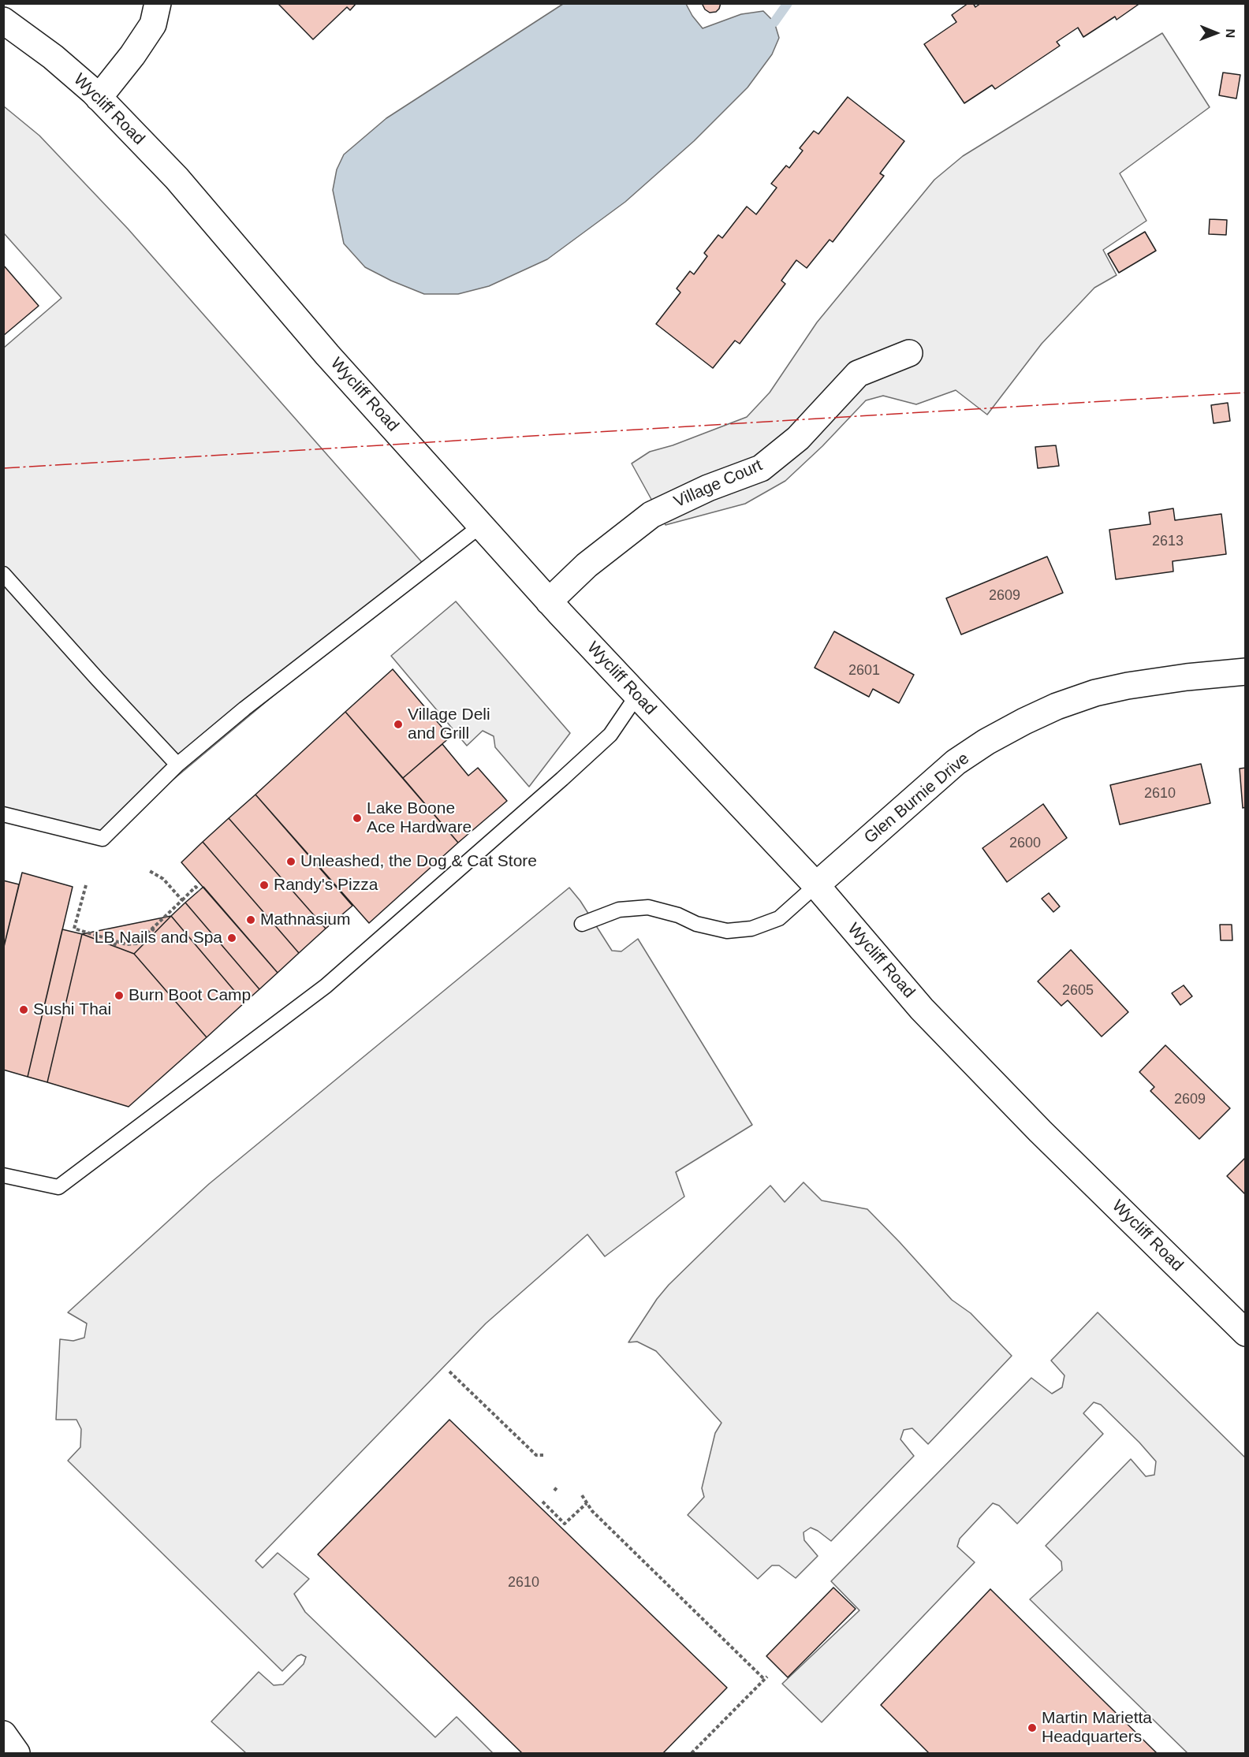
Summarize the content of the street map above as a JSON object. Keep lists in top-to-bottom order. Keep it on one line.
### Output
{"streets":{"main road":["Wycliff Road","Village Court","Glen Burnie Drive"]},"crossings":[["Wycliff Road","Village Court"],["Wycliff Road","Glen Burnie Drive"]],"places":["Village Deli and Grill","Lake Boone Ace Hardware","Unleashed, the Dog & Cat Store","Randy's Pizza","Mathnasium","LB Nails and Spa","Burn Boot Camp","Sushi Thai","Martin Marietta Headquarters"],"house_numbers":["2613","2609","2601","2610","2600","2605","2609","2610"],"north":"right"}
